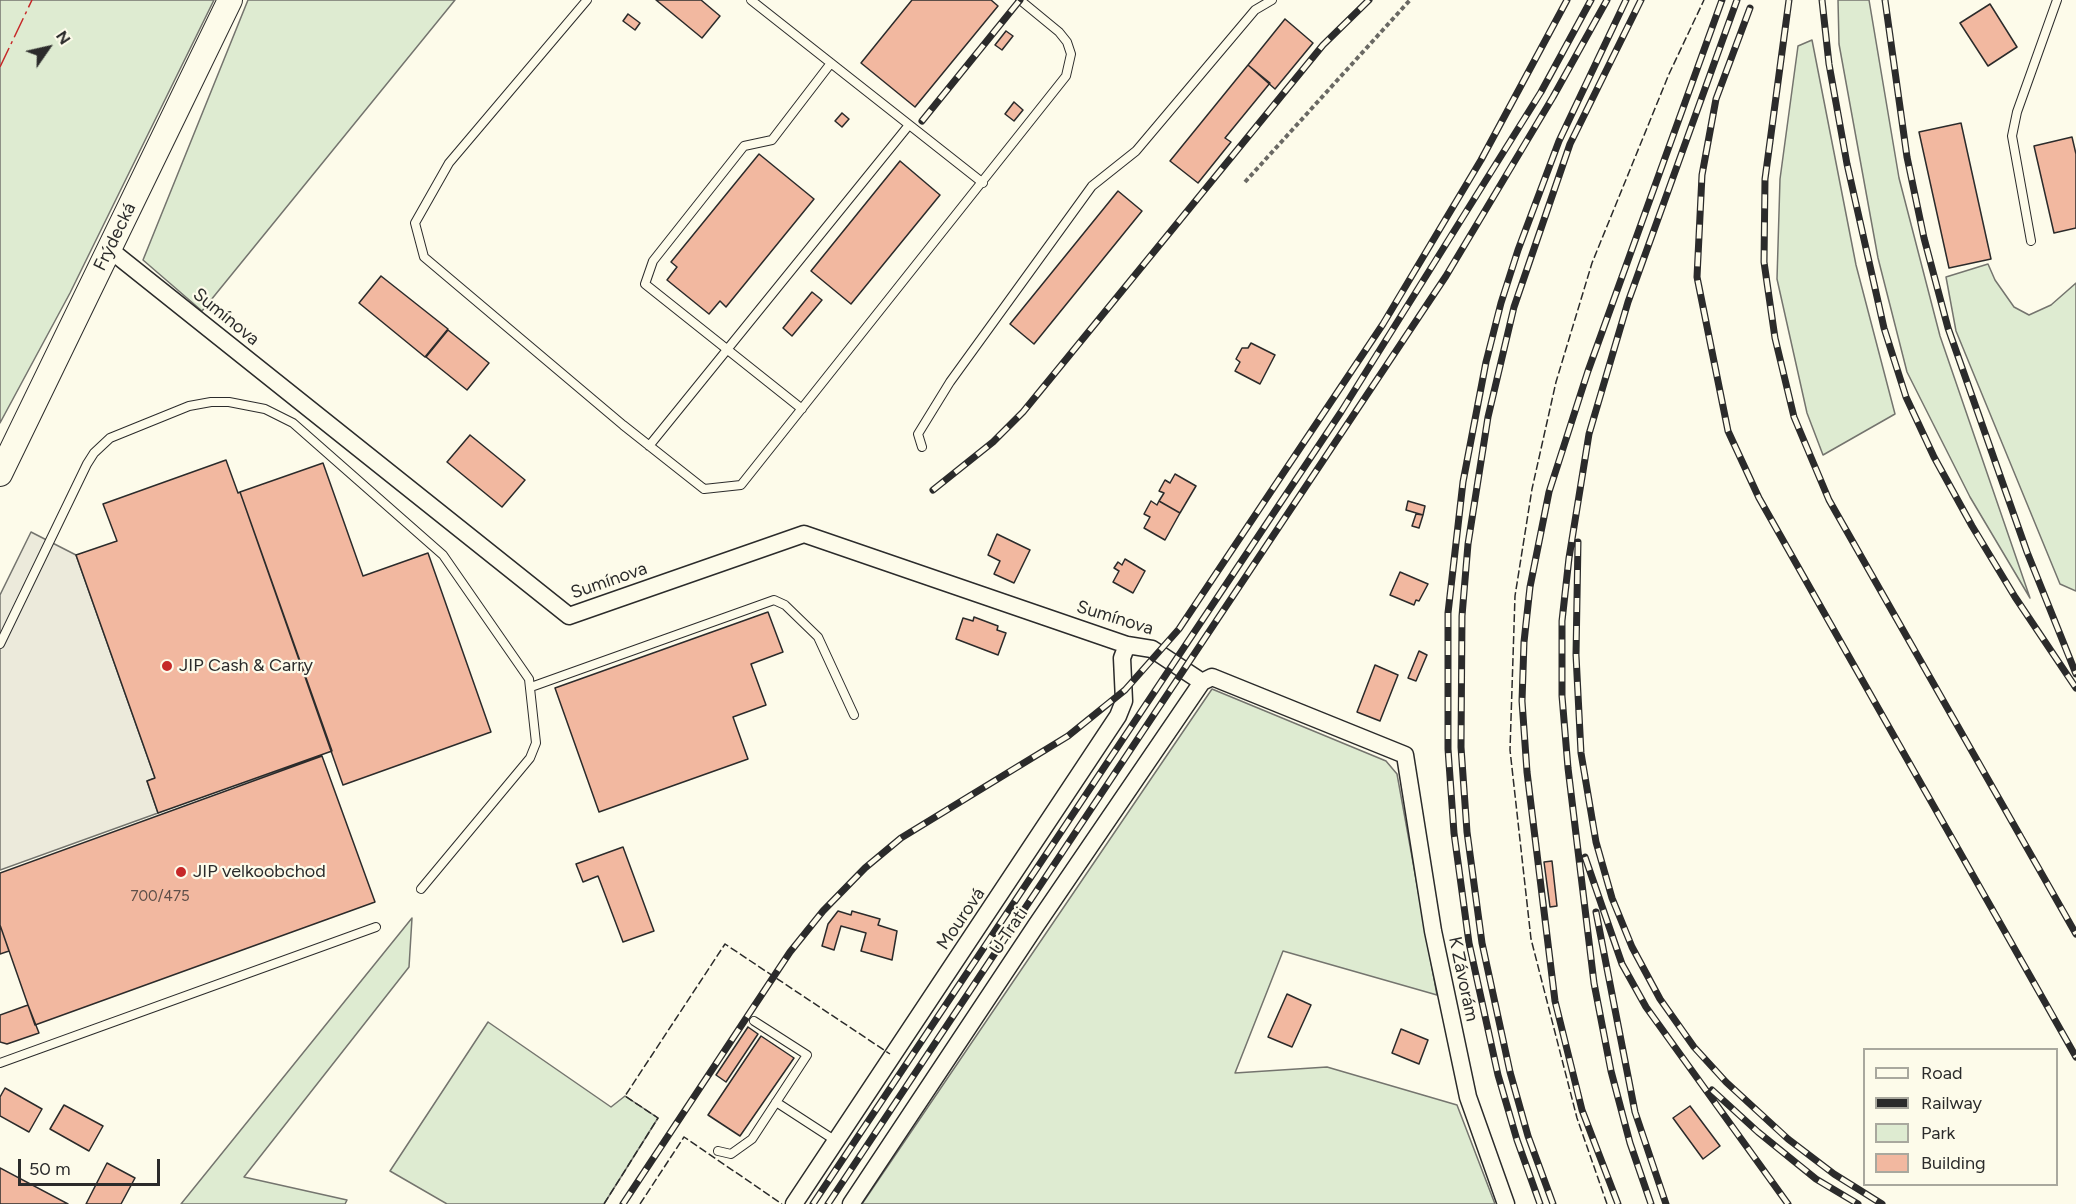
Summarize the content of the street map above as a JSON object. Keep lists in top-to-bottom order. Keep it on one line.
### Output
{"streets":{"main road":["Frýdecká"],"street":["Sumínova","Mourová","U Trati","K Závorám"]},"crossings":[["Frýdecká","Sumínova"],["Sumínova","Mourová"],["Sumínova","U Trati"],["Sumínova","K Závorám"],["U Trati","K Závorám"]],"places":["JIP Cash & Carry","JIP velkoobchod"],"house_numbers":["700/475"],"legend":["Road","Railway","Park","Building"],"scale_bar":"50 m","north":"top right"}
